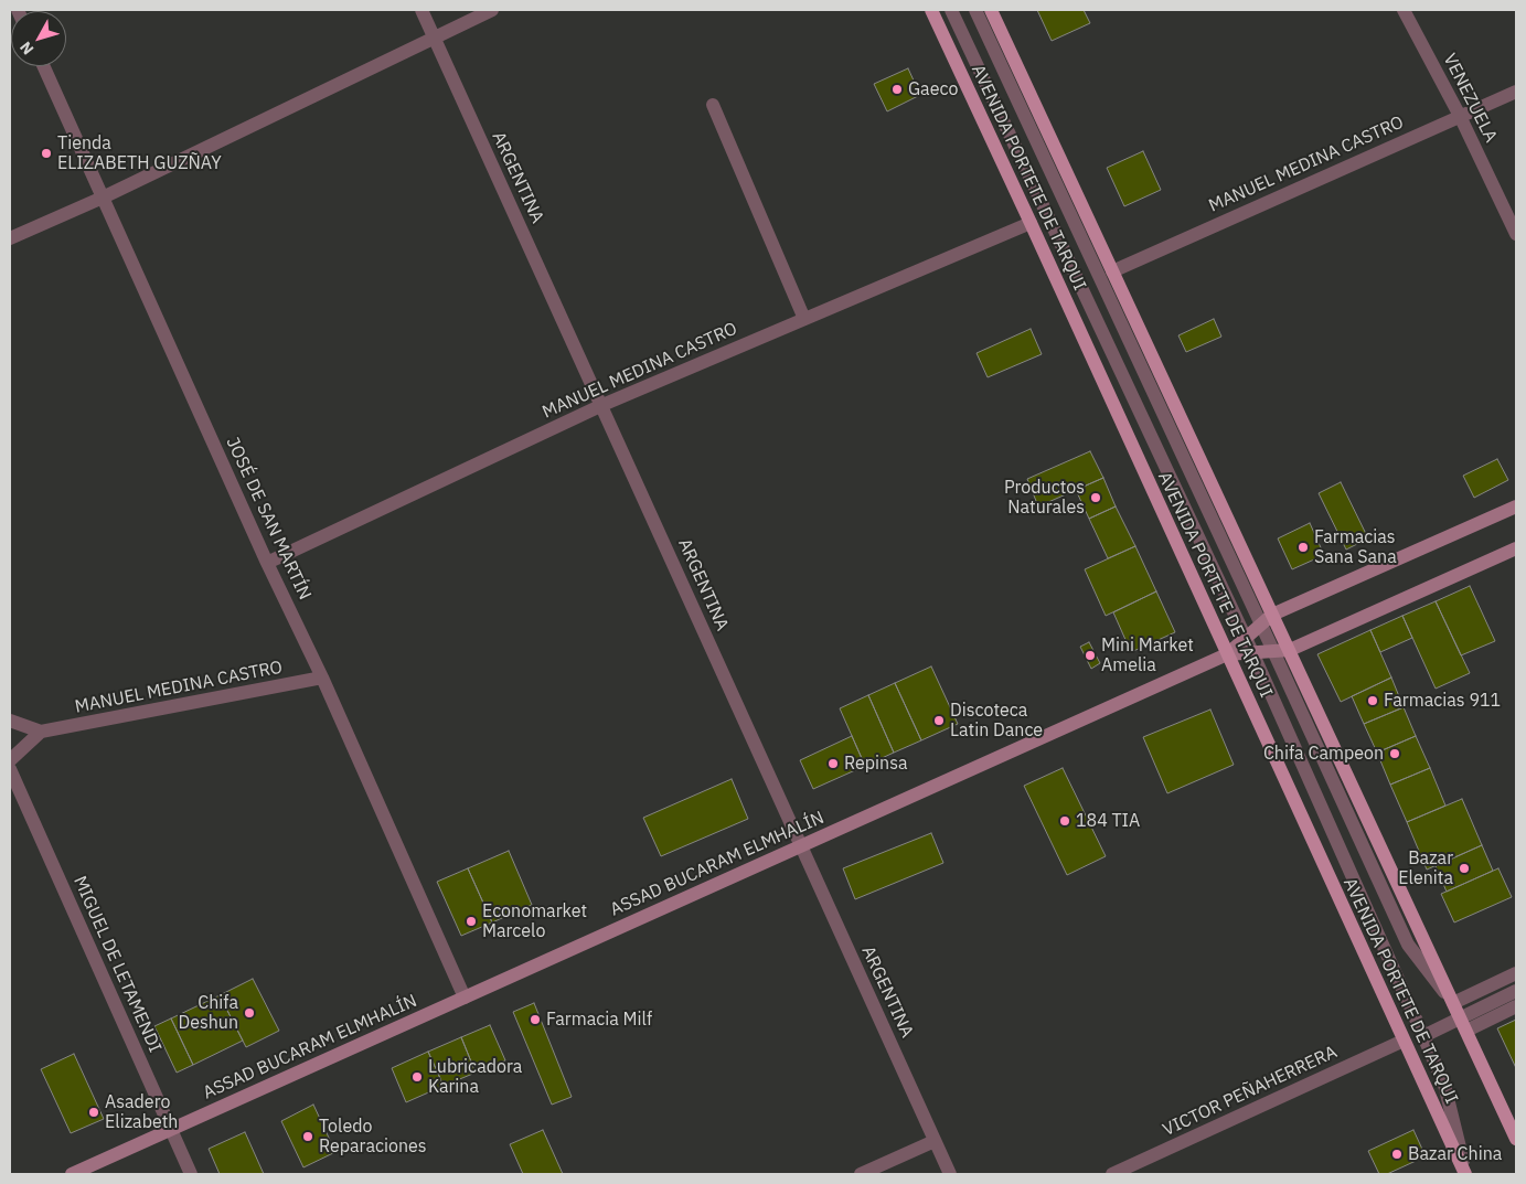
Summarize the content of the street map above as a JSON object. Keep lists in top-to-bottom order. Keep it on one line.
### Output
{"streets":{"main road":["AVENIDA PORTETE DE TARQUI"],"street":["VENEZUELA","MANUEL MEDINA CASTRO","ARGENTINA","JOSÉ DE SAN MARTÍN","ASSAD BUCARAM ELMHALÍN","MIGUEL DE LETAMENDI","VICTOR PEÑAHERRERA"]},"crossings":[["VENEZUELA","MANUEL MEDINA CASTRO"],["MANUEL MEDINA CASTRO","ARGENTINA"],["MANUEL MEDINA CASTRO","AVENIDA PORTETE DE TARQUI"],["MANUEL MEDINA CASTRO","JOSÉ DE SAN MARTÍN"],["ARGENTINA","ASSAD BUCARAM ELMHALÍN"],["AVENIDA PORTETE DE TARQUI","ASSAD BUCARAM ELMHALÍN"],["AVENIDA PORTETE DE TARQUI","VICTOR PEÑAHERRERA"],["JOSÉ DE SAN MARTÍN","ASSAD BUCARAM ELMHALÍN"],["ASSAD BUCARAM ELMHALÍN","MIGUEL DE LETAMENDI"]],"places":["Gaeco","Tienda ELIZABETH GUZÑAY","Productos Naturales","Farmacias Sana Sana","Mini Market Amelia","Farmacias 911","Discoteca Latin Dance","Chifa Campeon","Repinsa","184 TIA","Bazar Elenita","Economarket Marcelo","Chifa Deshun","Farmacia Milf","Lubricadora Karina","Asadero Elizabeth","Toledo Reparaciones","Bazar China"],"north":"bottom left"}
